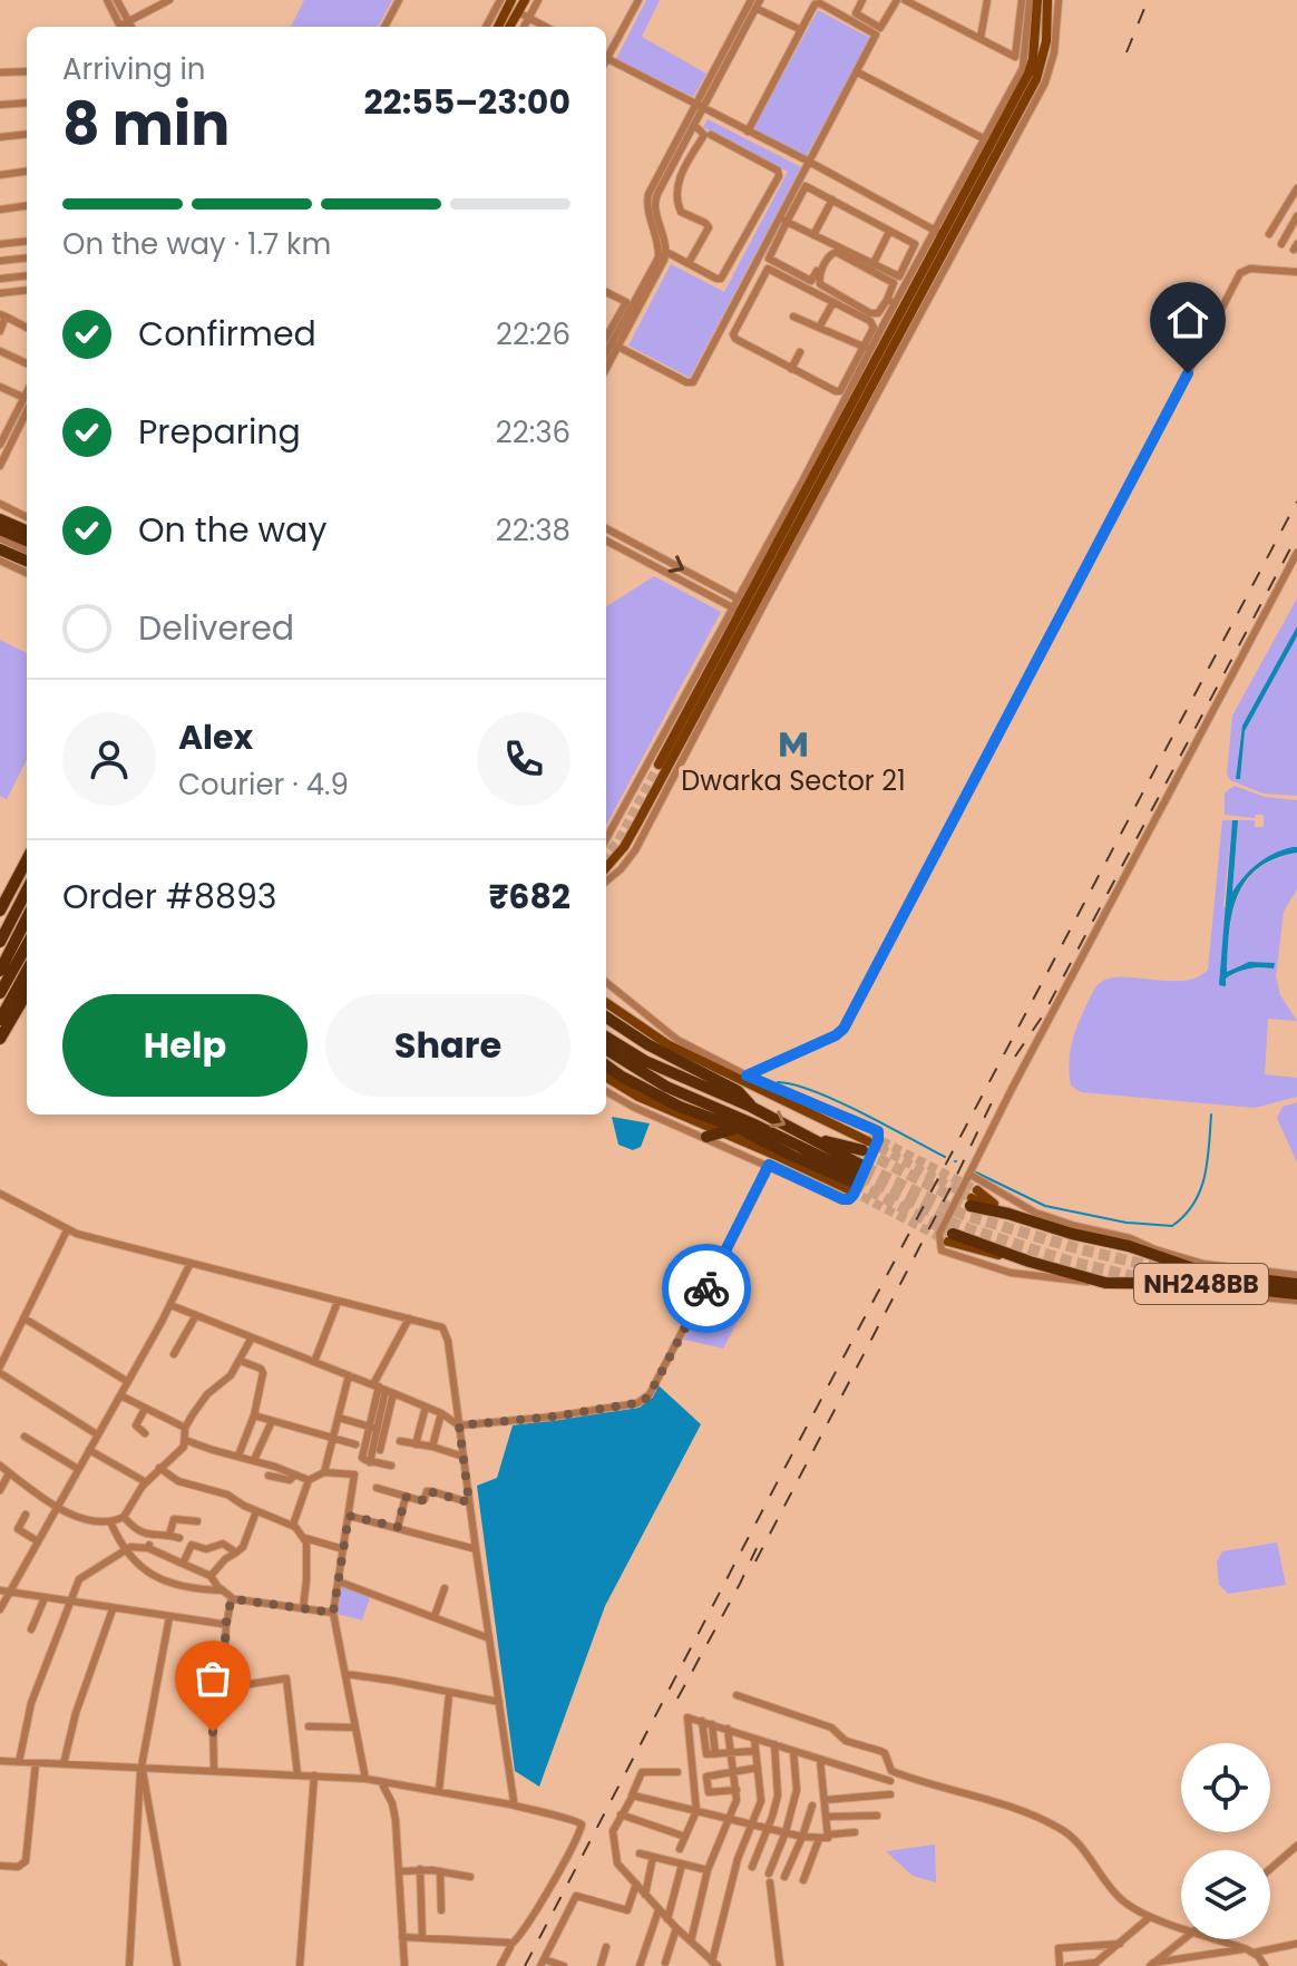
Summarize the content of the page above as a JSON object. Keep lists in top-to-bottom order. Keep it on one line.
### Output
{"streets":{"highway":["NH248BB"]},"places":{"metro station":["Dwarka Sector 21"]},"page":{"heading":["8 min","Arriving in","22:55–23:00"],"panel":["Alex","Courier · 4.9","Order #8893","₹682"],"bar":"On the way · 1.7 km","list":[["Confirmed","22:26"],["Preparing","22:36"],["On the way","22:38"],"Delivered"],"buttons":["Help","Share"]}}
